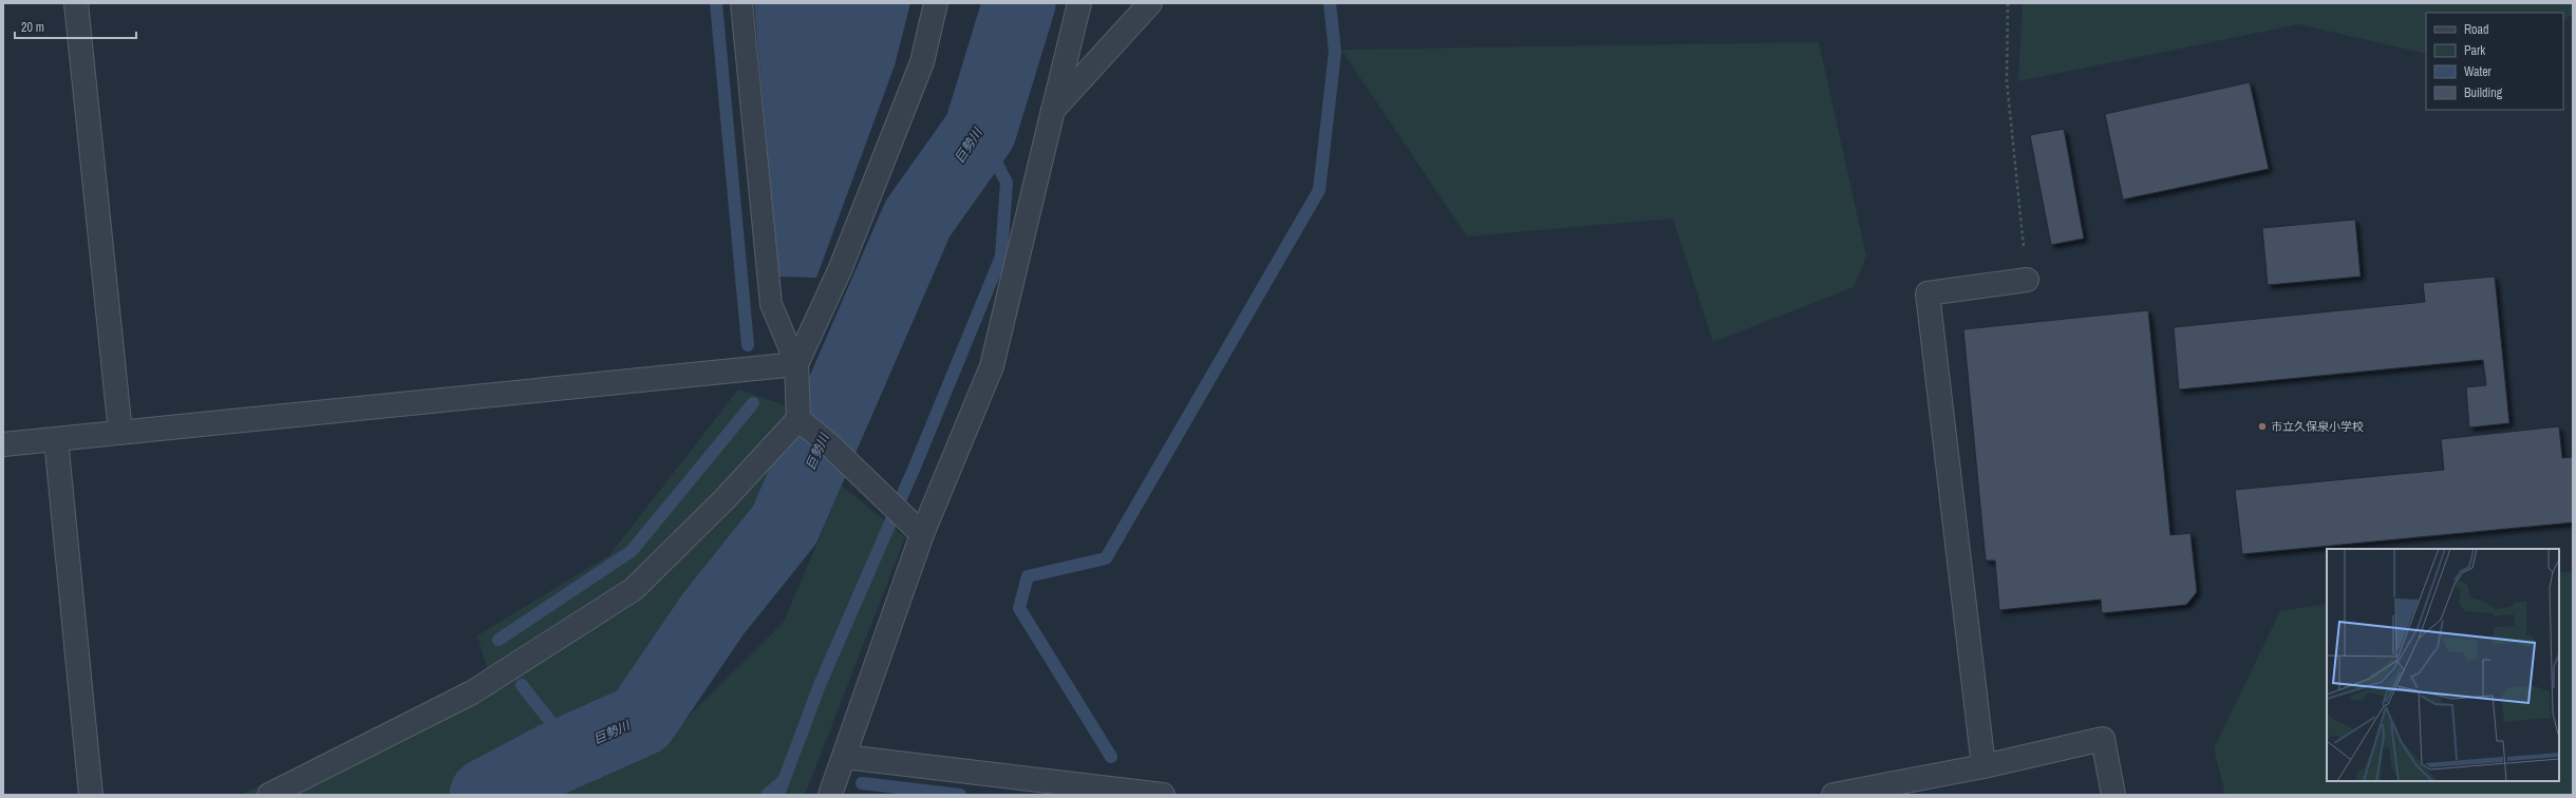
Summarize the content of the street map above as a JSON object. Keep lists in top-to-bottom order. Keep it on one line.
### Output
{"water":["巨勢川"],"places":["市立久保泉小学校"],"legend":["Road","Park","Water","Building"],"scale_bar":"20 m"}
